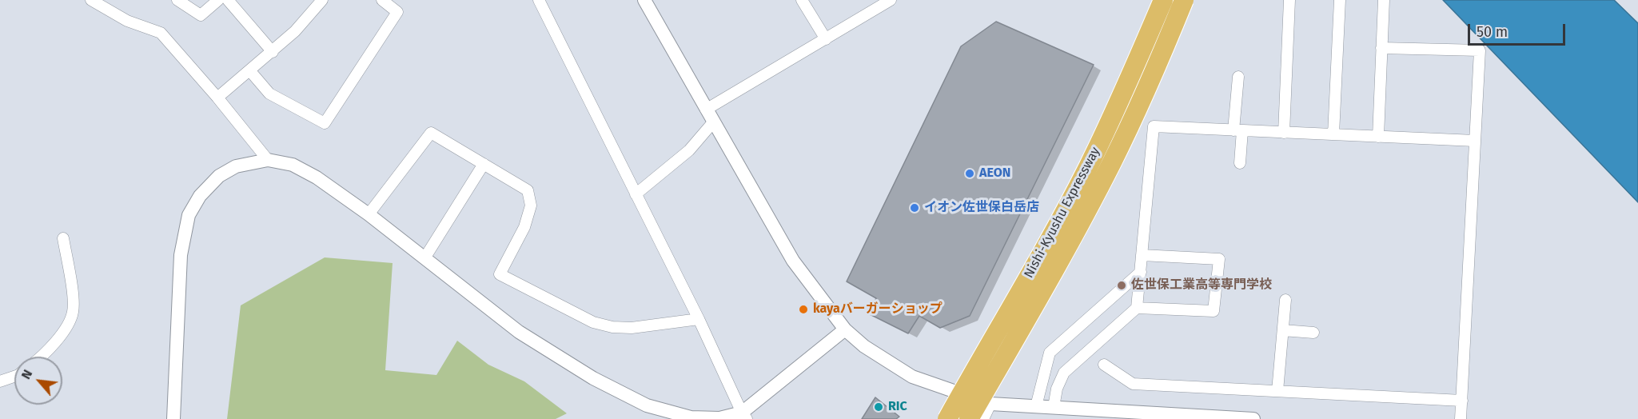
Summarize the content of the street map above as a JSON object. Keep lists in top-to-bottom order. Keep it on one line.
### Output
{"streets":{"highway":["Nishi-Kyushu Expressway"]},"places":["AEON","イオン佐世保白岳店","佐世保工業高等専門学校","kayaバーガーショップ","RIC"],"scale_bar":"50 m","north":"top left"}
